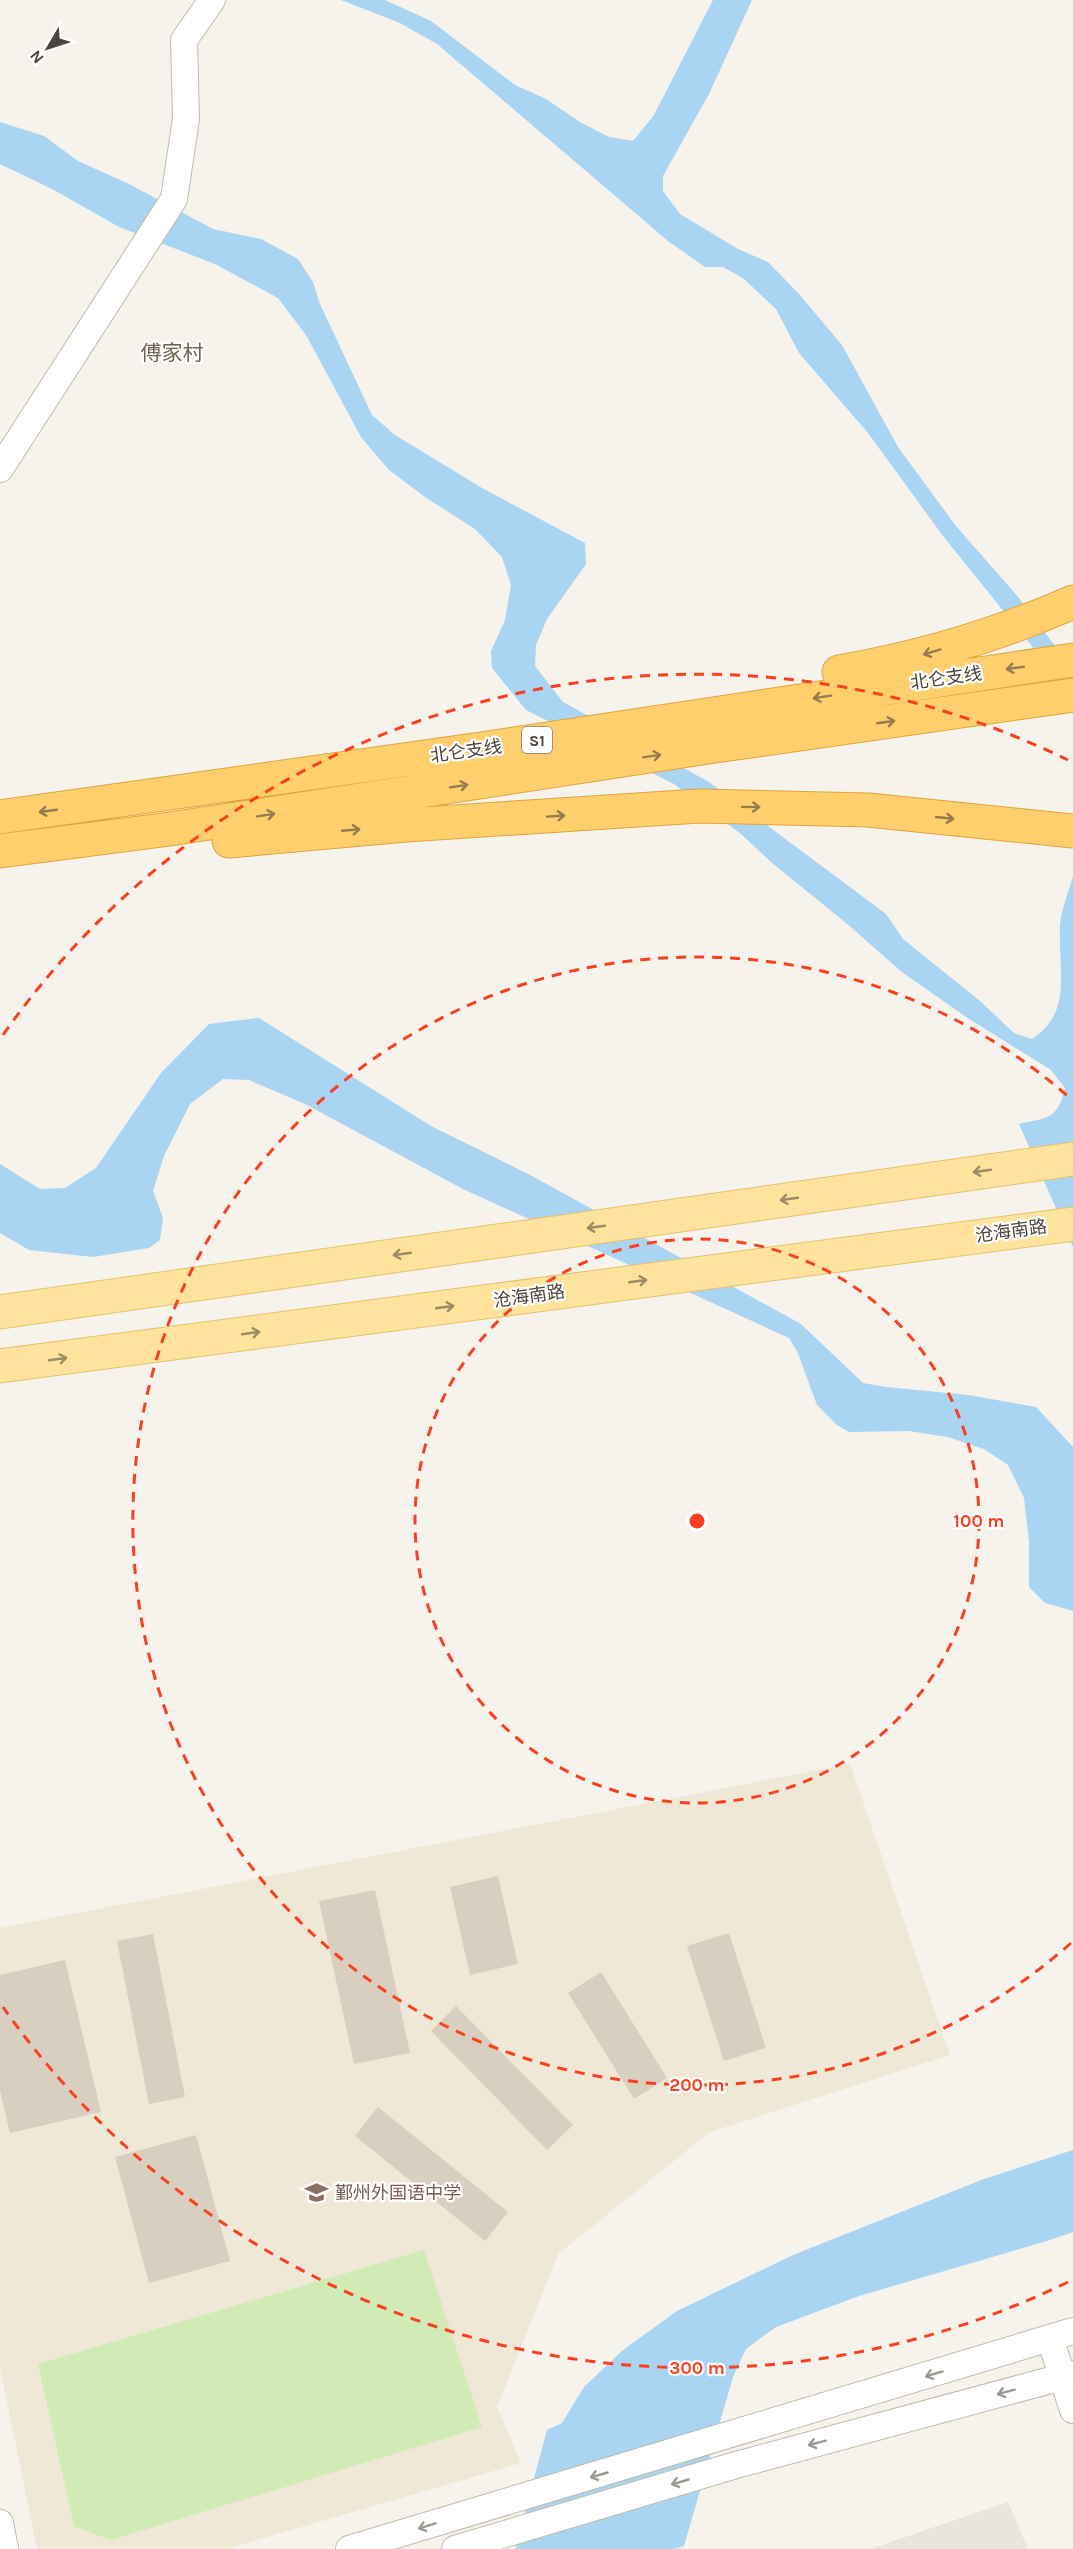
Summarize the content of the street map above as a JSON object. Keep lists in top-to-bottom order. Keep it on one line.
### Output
{"streets":{"highway":["北仑支线","S1"],"main road":["沧海南路"]},"districts":["傅家村"],"places":{"school or university":["鄞州外国语中学"]},"north":"bottom left","rings":["100 m","200 m","300 m"]}
